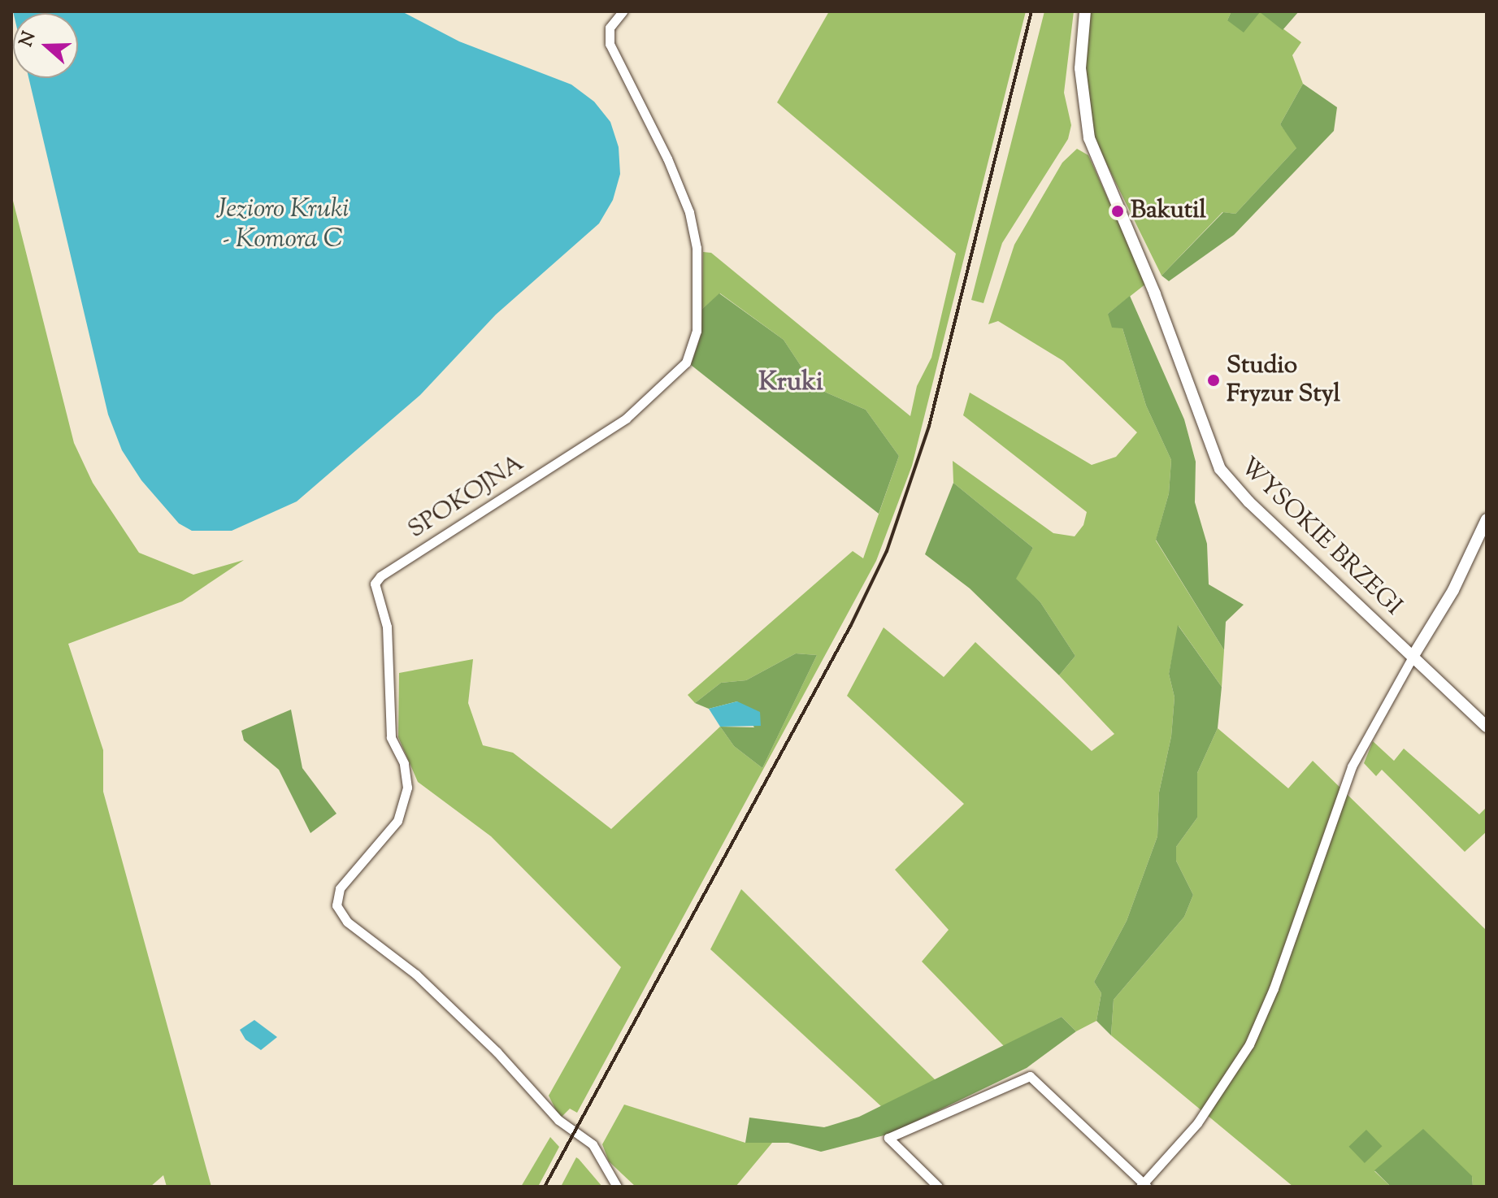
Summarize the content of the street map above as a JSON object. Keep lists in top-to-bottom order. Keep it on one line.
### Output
{"streets":{"street":["SPOKOJNA","WYSOKIE BRZEGI"]},"districts":["Kruki"],"water":["Jezioro Kruki - Komora C"],"places":["Bakutil","Studio Fryzur Styl"],"north":"left"}
